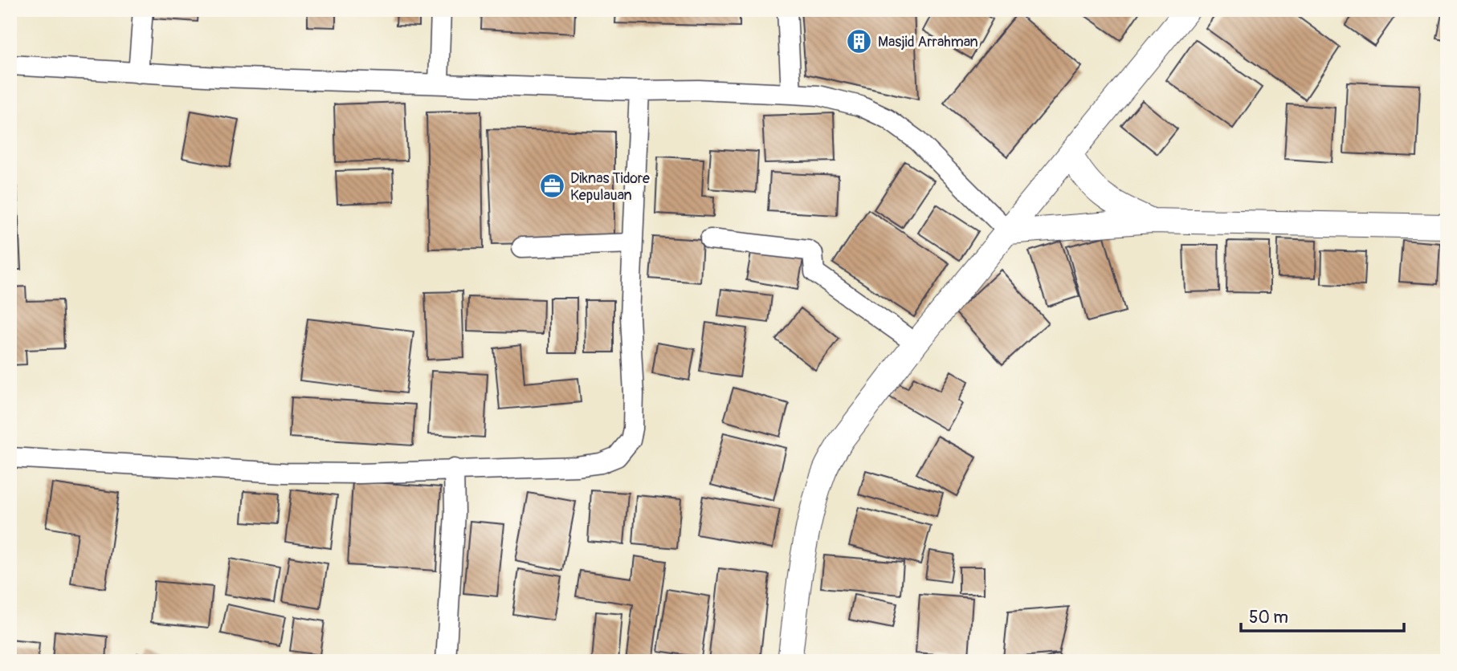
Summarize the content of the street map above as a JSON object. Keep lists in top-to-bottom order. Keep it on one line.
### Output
{"places":{"building":["Masjid Arrahman"],"office":["Diknas Tidore Kepulauan"]},"scale_bar":"50 m"}
